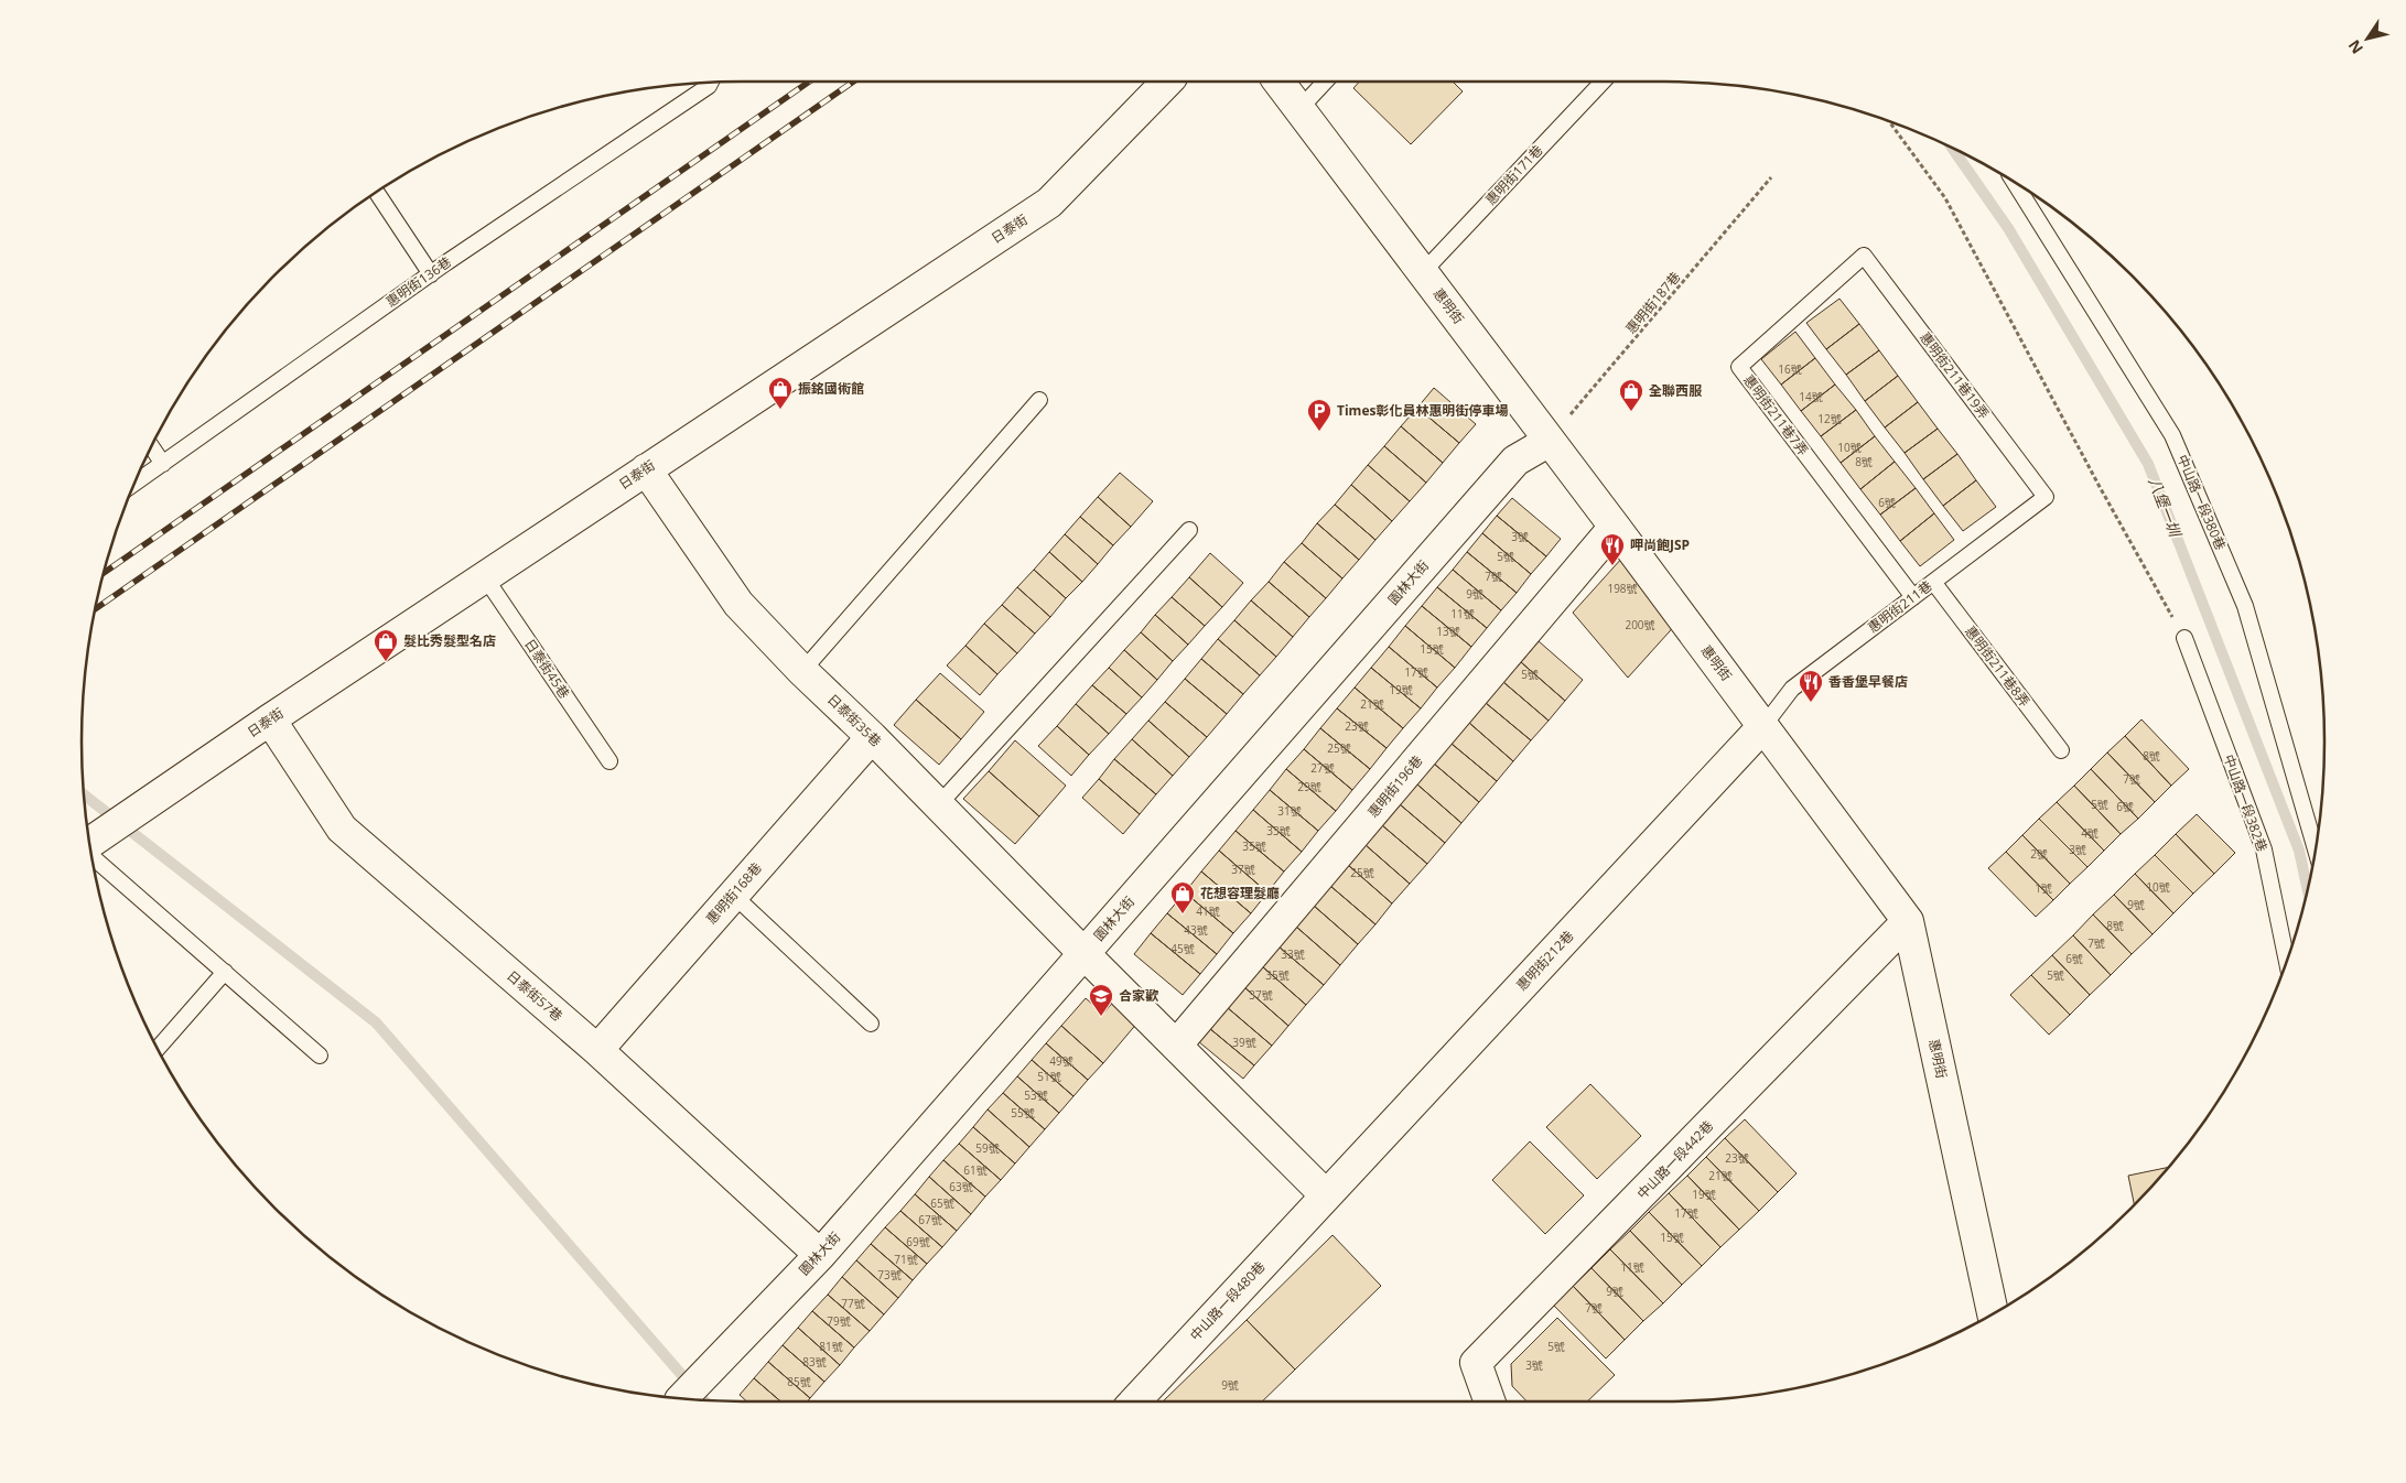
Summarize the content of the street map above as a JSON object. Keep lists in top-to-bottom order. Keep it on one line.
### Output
{"streets":{"street":["日泰街","惠明街","園林大街","日泰街35巷","惠明街196巷","惠明街168巷","惠明街212巷","日泰街57巷","中山路一段442巷","中山路一段480巷"],"lane":["惠明街171巷","惠明街136巷","惠明街211巷19弄","惠明街211巷7弄","中山路一段380巷","惠明街211巷","惠明街211巷8弄","日泰街45巷","中山路一段382巷"],"path":["惠明街187巷"]},"crossings":[["惠明街171巷","惠明街"],["日泰街","日泰街45巷"],["日泰街","日泰街35巷"],["日泰街","日泰街57巷"],["惠明街187巷","惠明街"],["惠明街187巷","園林大街"],["惠明街","園林大街"],["惠明街","惠明街211巷"],["惠明街","惠明街196巷"],["惠明街","惠明街212巷"],["惠明街","中山路一段442巷"],["惠明街211巷19弄","惠明街211巷7弄"],["惠明街211巷19弄","惠明街211巷"],["惠明街211巷7弄","惠明街211巷"],["園林大街","日泰街35巷"],["園林大街","日泰街57巷"],["惠明街211巷","惠明街211巷8弄"],["惠明街211巷","惠明街212巷"],["日泰街35巷","惠明街196巷"],["日泰街35巷","惠明街168巷"],["日泰街35巷","惠明街212巷"],["日泰街35巷","中山路一段480巷"],["惠明街168巷","日泰街57巷"],["惠明街212巷","中山路一段480巷"]],"water":["八堡一圳"],"places":{"shop":["振銘國術館","全聯西服","髮比秀髮型名店","花想容理髮廳"],"parking":["Times彰化員林惠明街停車場"],"restaurant":["呷尚飽JSP","香香堡早餐店"],"school or university":["合家歡"]},"house_numbers":["16號","14號","12號","10號","8號","6號","3號","5號","7號","198號","9號","11號","200號","13號","15號","17號","5號","19號","21號","23號","25號","8號","27號","7號","29號","5號","6號","31號","33號","4號","35號","3號","2號","37號","25號","10號","1號","9號","41號","8號","43號","7號","45號","33號","6號","35號","5號","37號","39號","49號","51號","53號","55號","59號","23號","61號","21號","63號","19號","65號","17號","67號","15號","69號","71號","11號","73號","9號","77號","7號","79號","81號","5號","83號","3號","85號","9號"],"north":"bottom left"}
